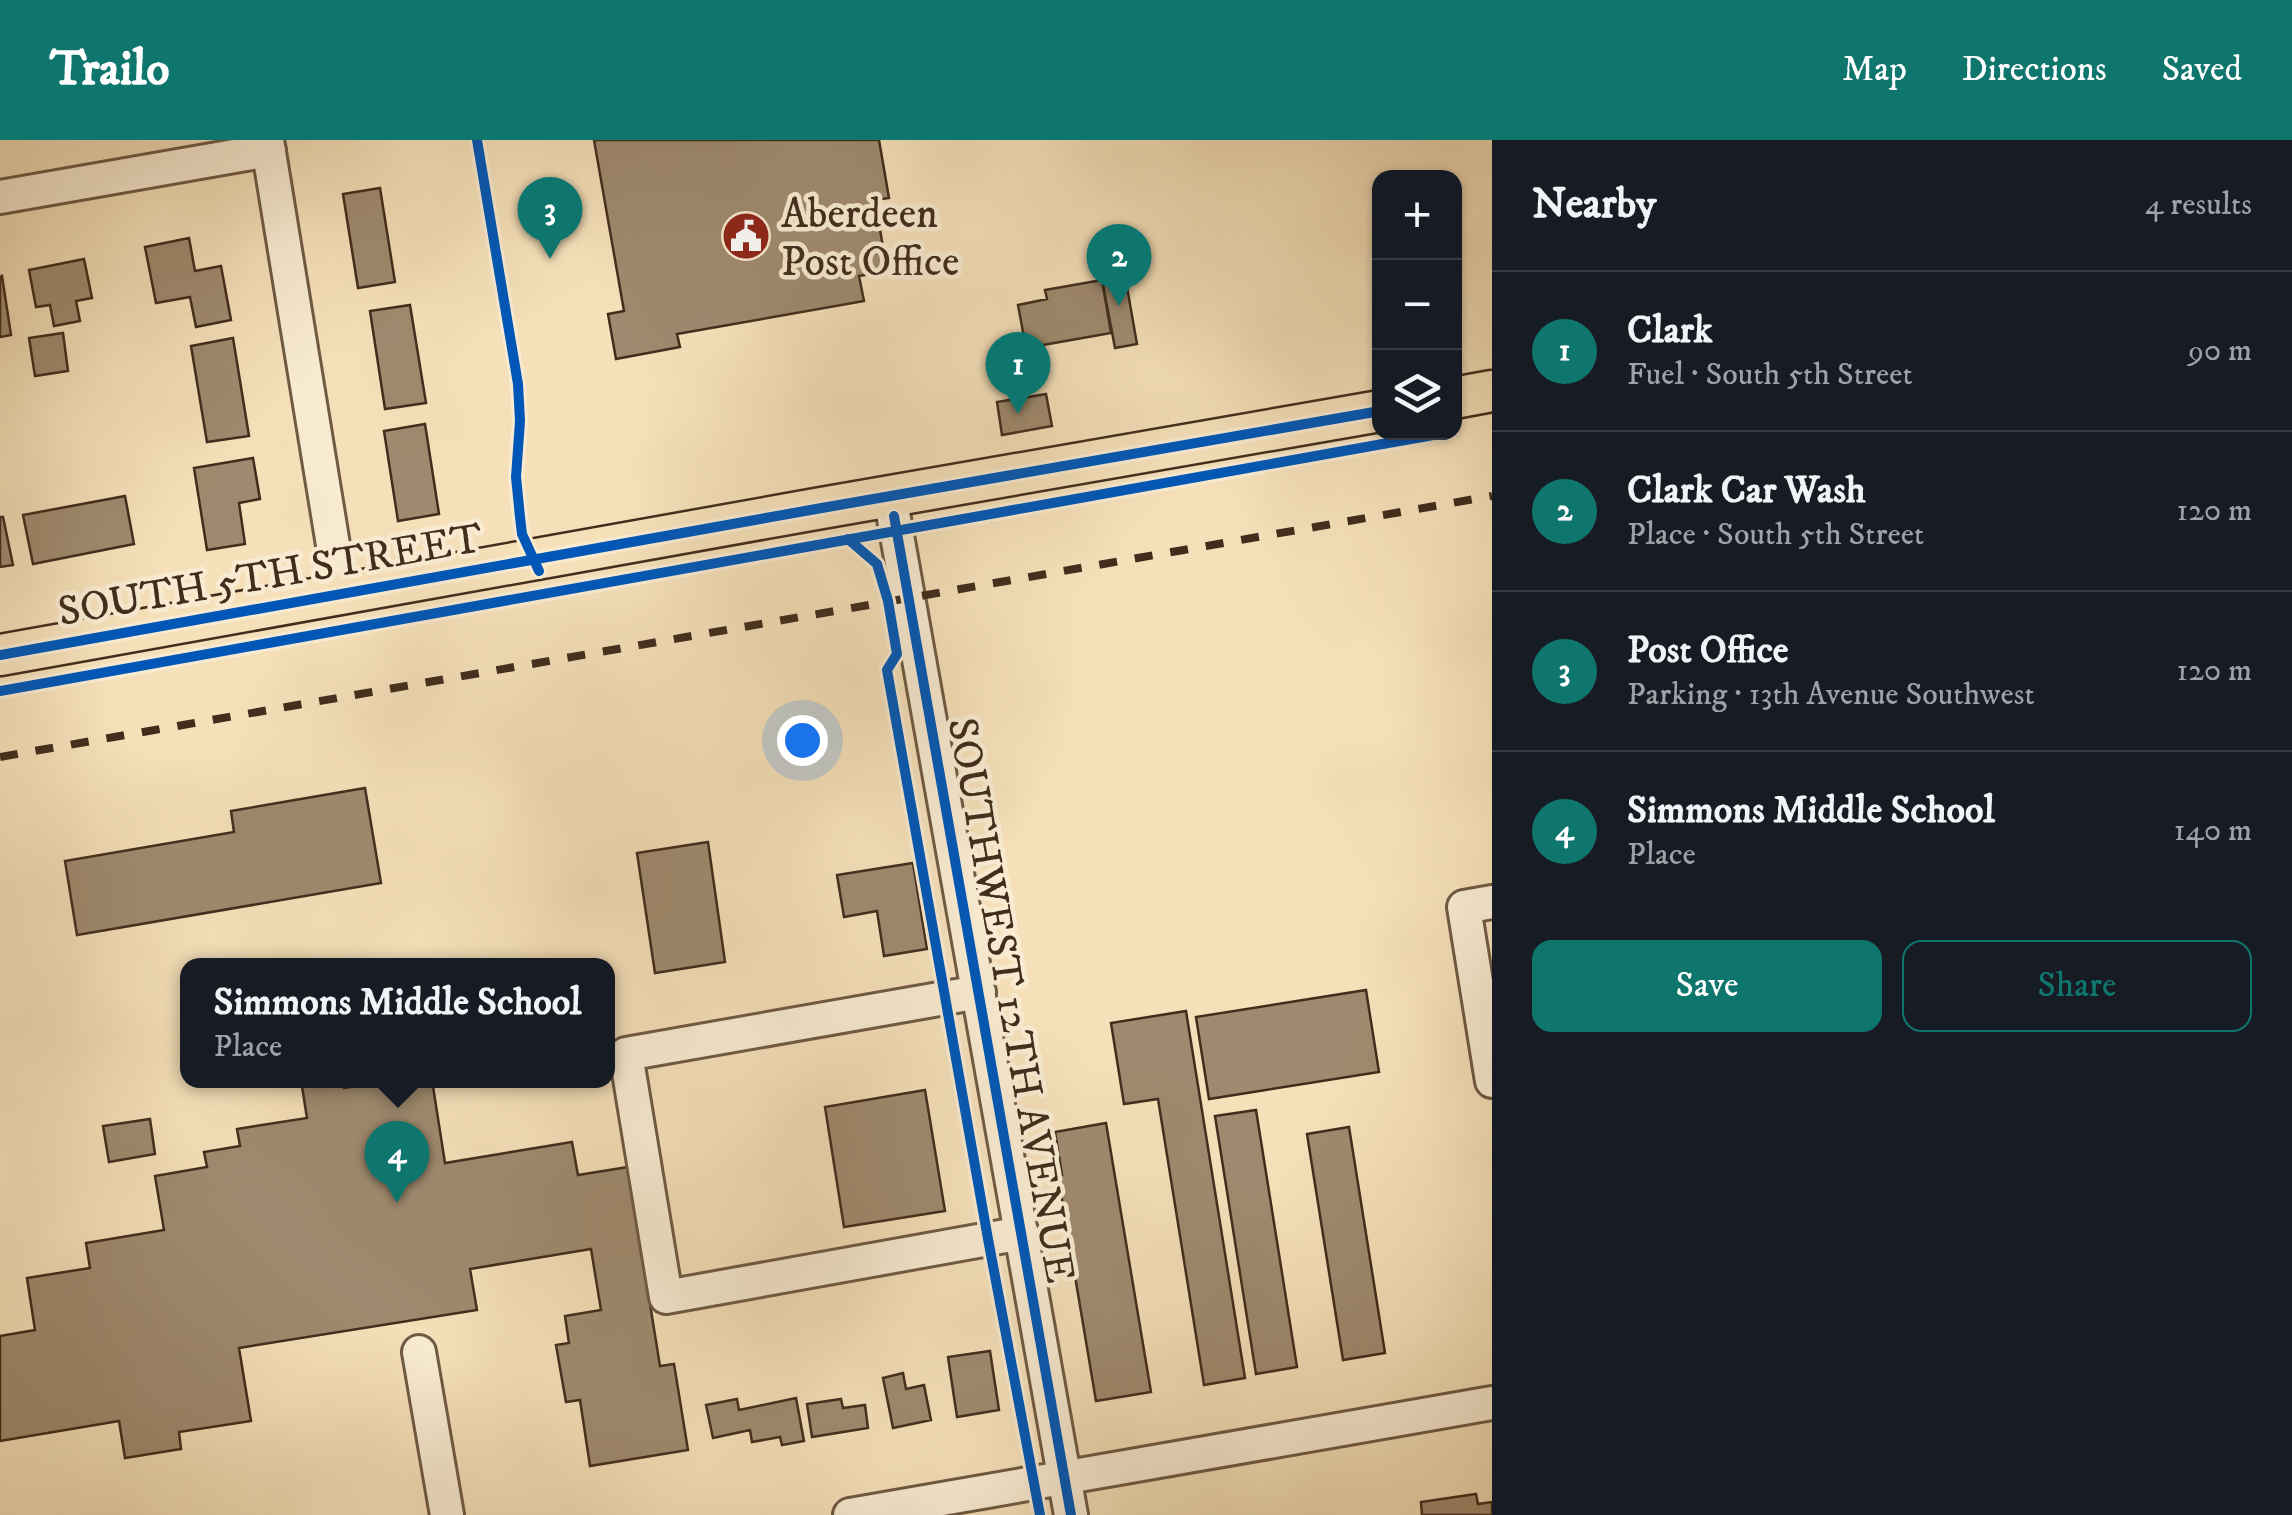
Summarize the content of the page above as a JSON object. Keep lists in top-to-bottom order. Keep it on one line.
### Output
{"streets":{"main road":["SOUTH 5TH STREET"],"street":["SOUTHWEST 12TH AVENUE"]},"crossings":[["SOUTH 5TH STREET","SOUTHWEST 12TH AVENUE"]],"places":{"public building":["Aberdeen Post Office"]},"page":{"header":"Trailo","nav":["Map","Directions","Saved"],"heading":["Nearby","4 results"],"map_buttons":["+","−"],"pins":["3","2","1","4"],"list":[{"mark":"1","name":"Clark","note":"Fuel · South 5th Street","value":"90 m"},{"mark":"2","name":"Clark Car Wash","note":"Place · South 5th Street","value":"120 m"},{"mark":"3","name":"Post Office","note":"Parking · 13th Avenue Southwest","value":"120 m"},{"mark":"4","name":"Simmons Middle School","note":"Place","value":"140 m"}],"buttons":["Save","Share"],"popup":["Simmons Middle School","Place"]}}
